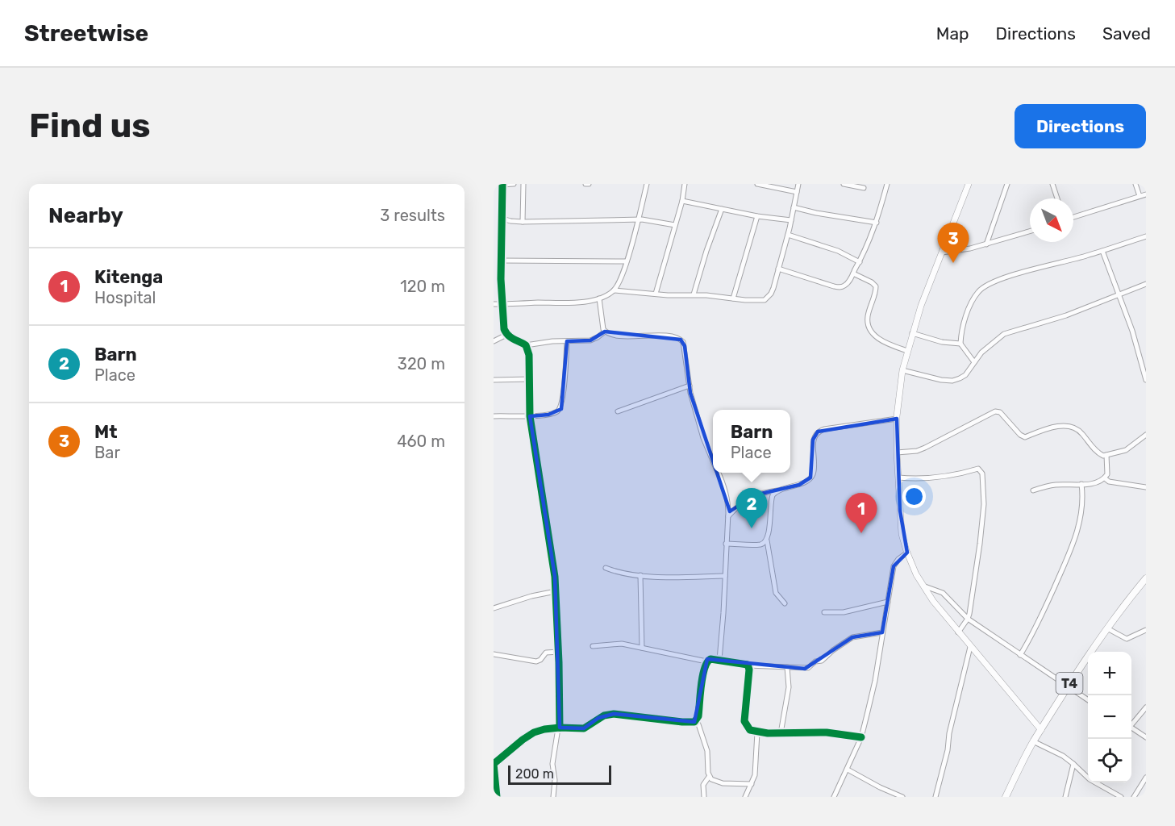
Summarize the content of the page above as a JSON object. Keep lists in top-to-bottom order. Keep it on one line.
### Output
{"streets":{"highway":["T4"]},"scale_bar":"200 m","north":"bottom right","page":{"header":"Streetwise","nav":["Map","Directions","Saved"],"buttons":"Directions","title":"Find us","heading":["Nearby","3 results"],"pins":["3","2","1"],"list":[{"mark":"1","name":"Kitenga","note":"Hospital","value":"120 m"},{"mark":"2","name":"Barn","note":"Place","value":"320 m"},{"mark":"3","name":"Mt","note":"Bar","value":"460 m"}],"popup":["Barn","Place"],"map_buttons":["+","−"],"scale":"200 m"}}
